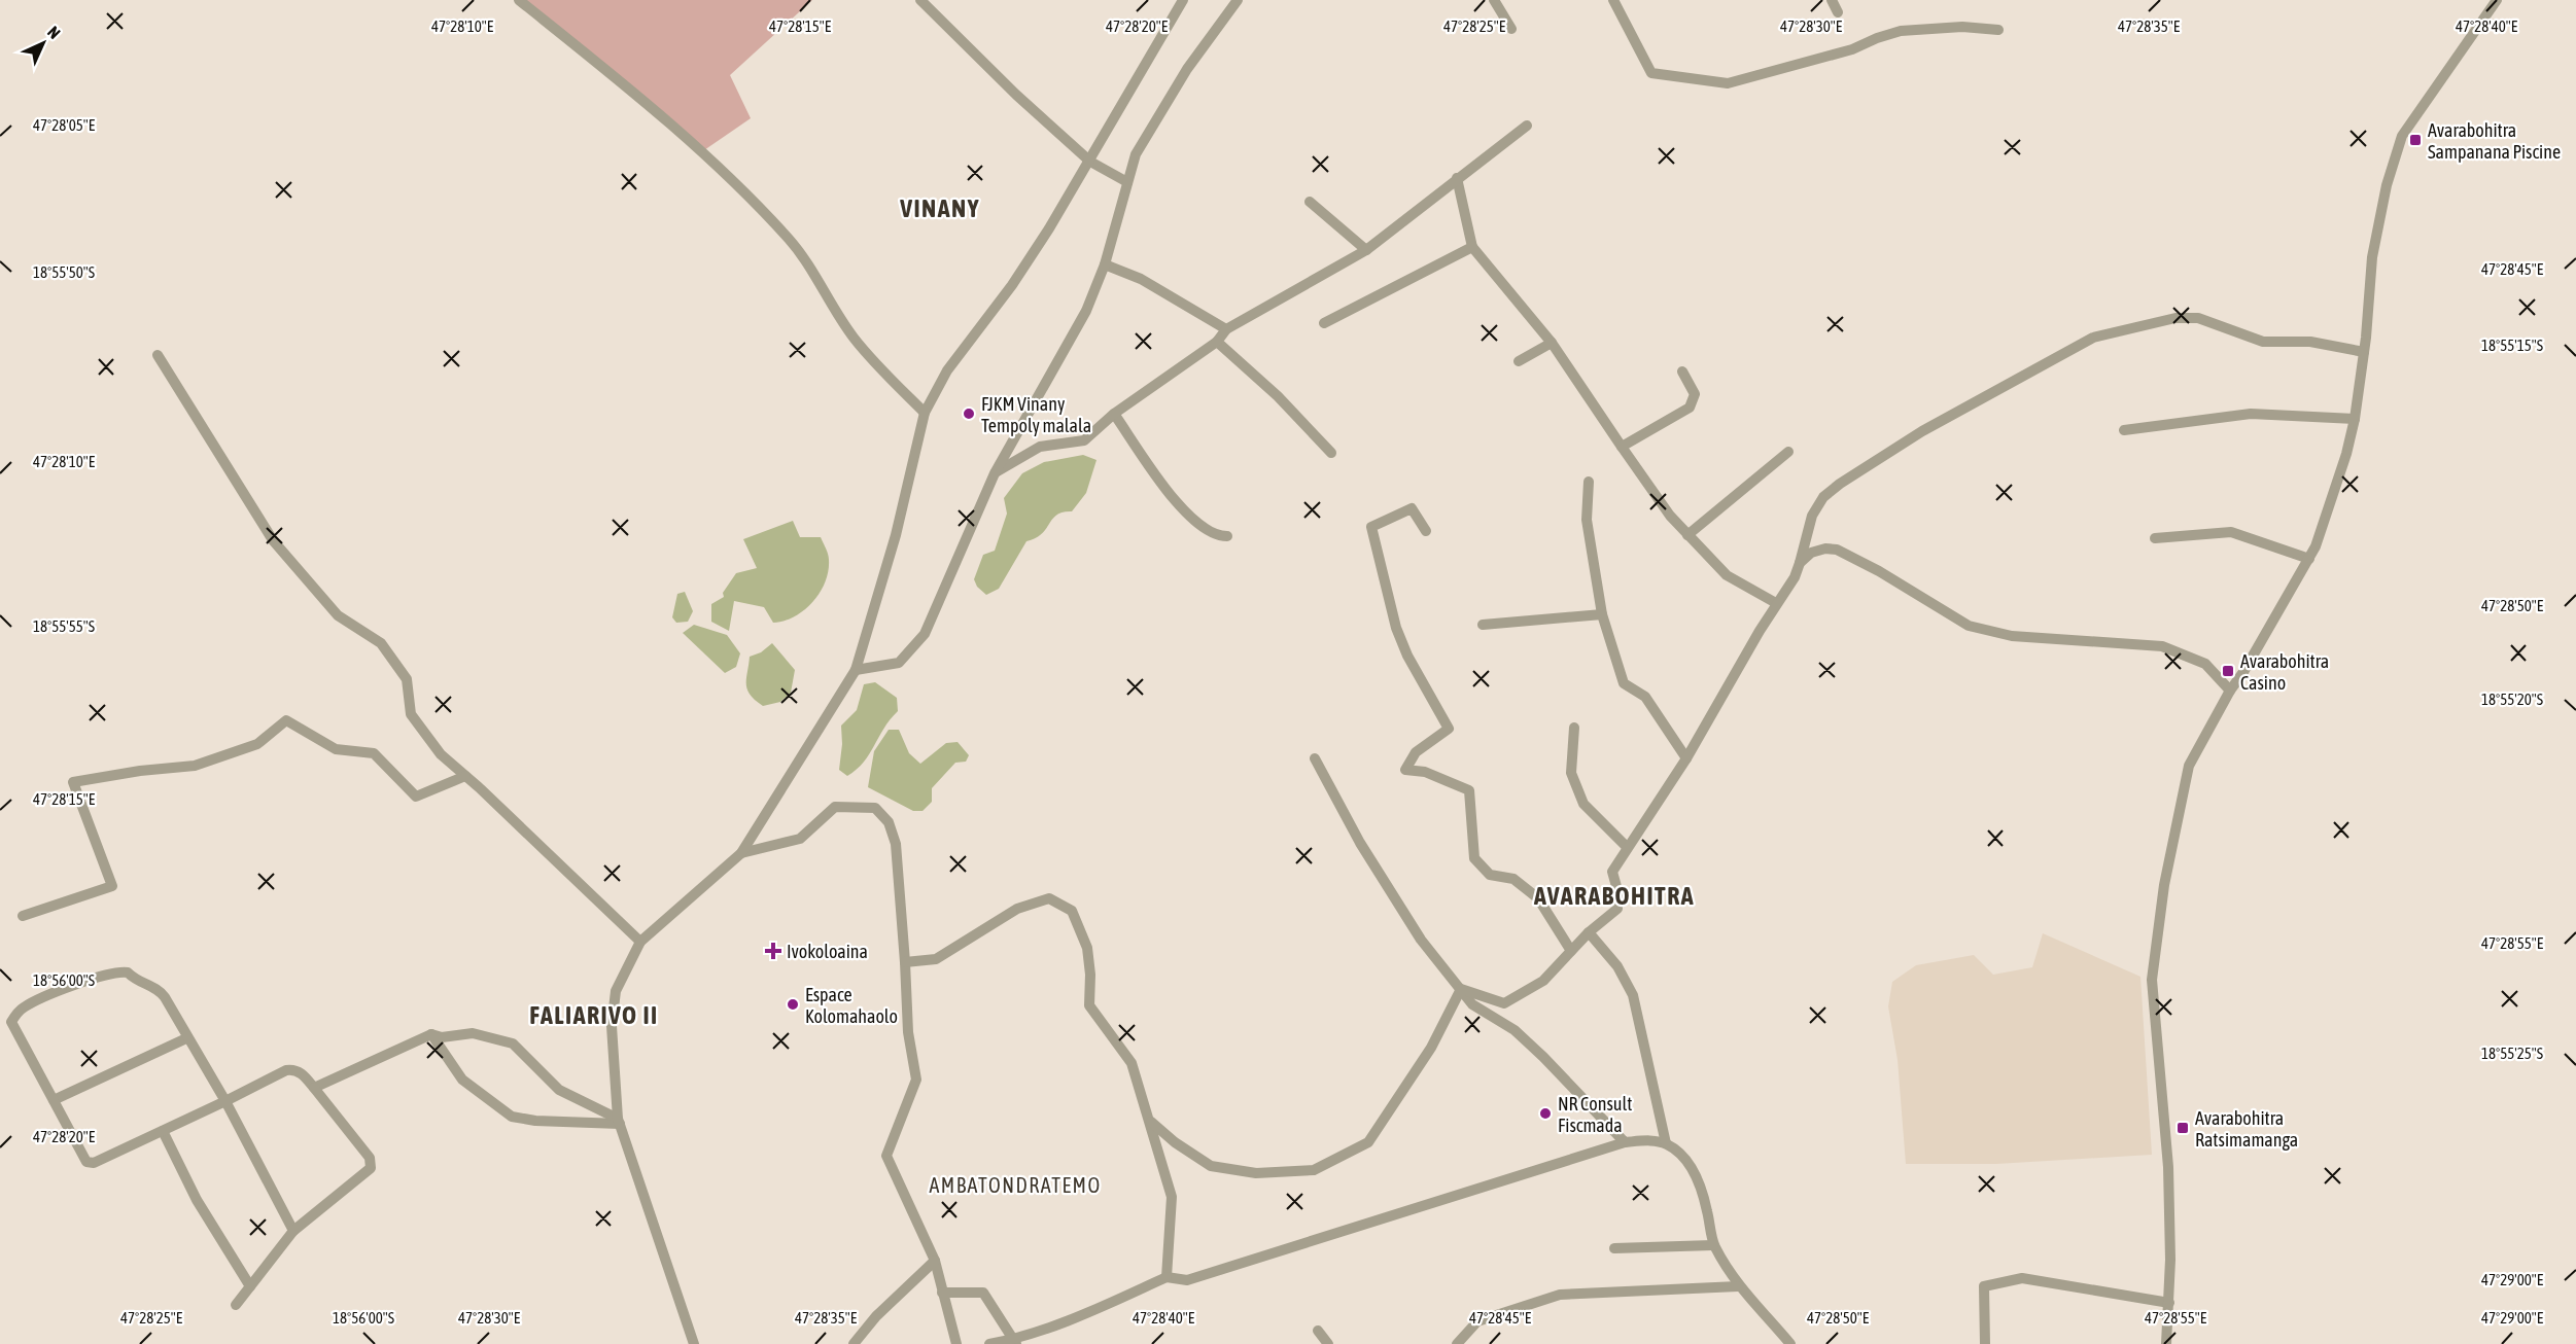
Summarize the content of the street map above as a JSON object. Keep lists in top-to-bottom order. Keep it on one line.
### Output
{"districts":["VINANY","AVARABOHITRA","FALIARIVO II","AMBATONDRATEMO"],"places":{"transit":["Avarabohitra Sampanana Piscine","Avarabohitra Casino","Avarabohitra Ratsimamanga"],"other":["FJKM Vinany Tempoly malala","Espace Kolomahaolo","NR Consult Fiscmada"],"health":["Ivokoloaina"]},"north":"top right","coordinates":["47°28'10\"E","47°28'15\"E","47°28'20\"E","47°28'25\"E","47°28'30\"E","47°28'35\"E","47°28'40\"E","47°28'05\"E","47°28'45\"E","18°55'50\"S","18°55'15\"S","47°28'50\"E","18°55'55\"S","18°55'20\"S","47°28'55\"E","18°56'00\"S","18°55'25\"S","47°29'00\"E"]}
